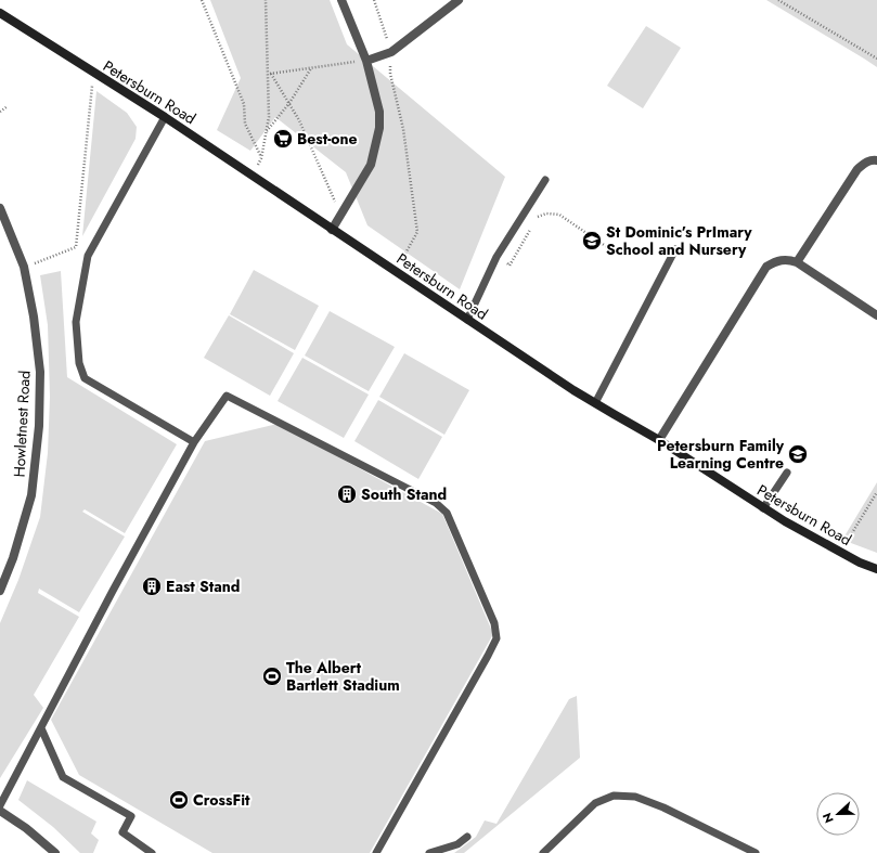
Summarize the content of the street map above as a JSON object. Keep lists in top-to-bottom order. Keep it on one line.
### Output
{"streets":{"main road":["Petersburn Road"],"street":["Howletnest Road"]},"places":{"supermarket":["Best-one"],"school or university":["St Dominic’s PrImary School and Nursery","Petersburn Family Learning Centre"],"building":["South Stand","East Stand"],"sports":["The Albert Bartlett Stadium","CrossFit"]},"north":"left"}
